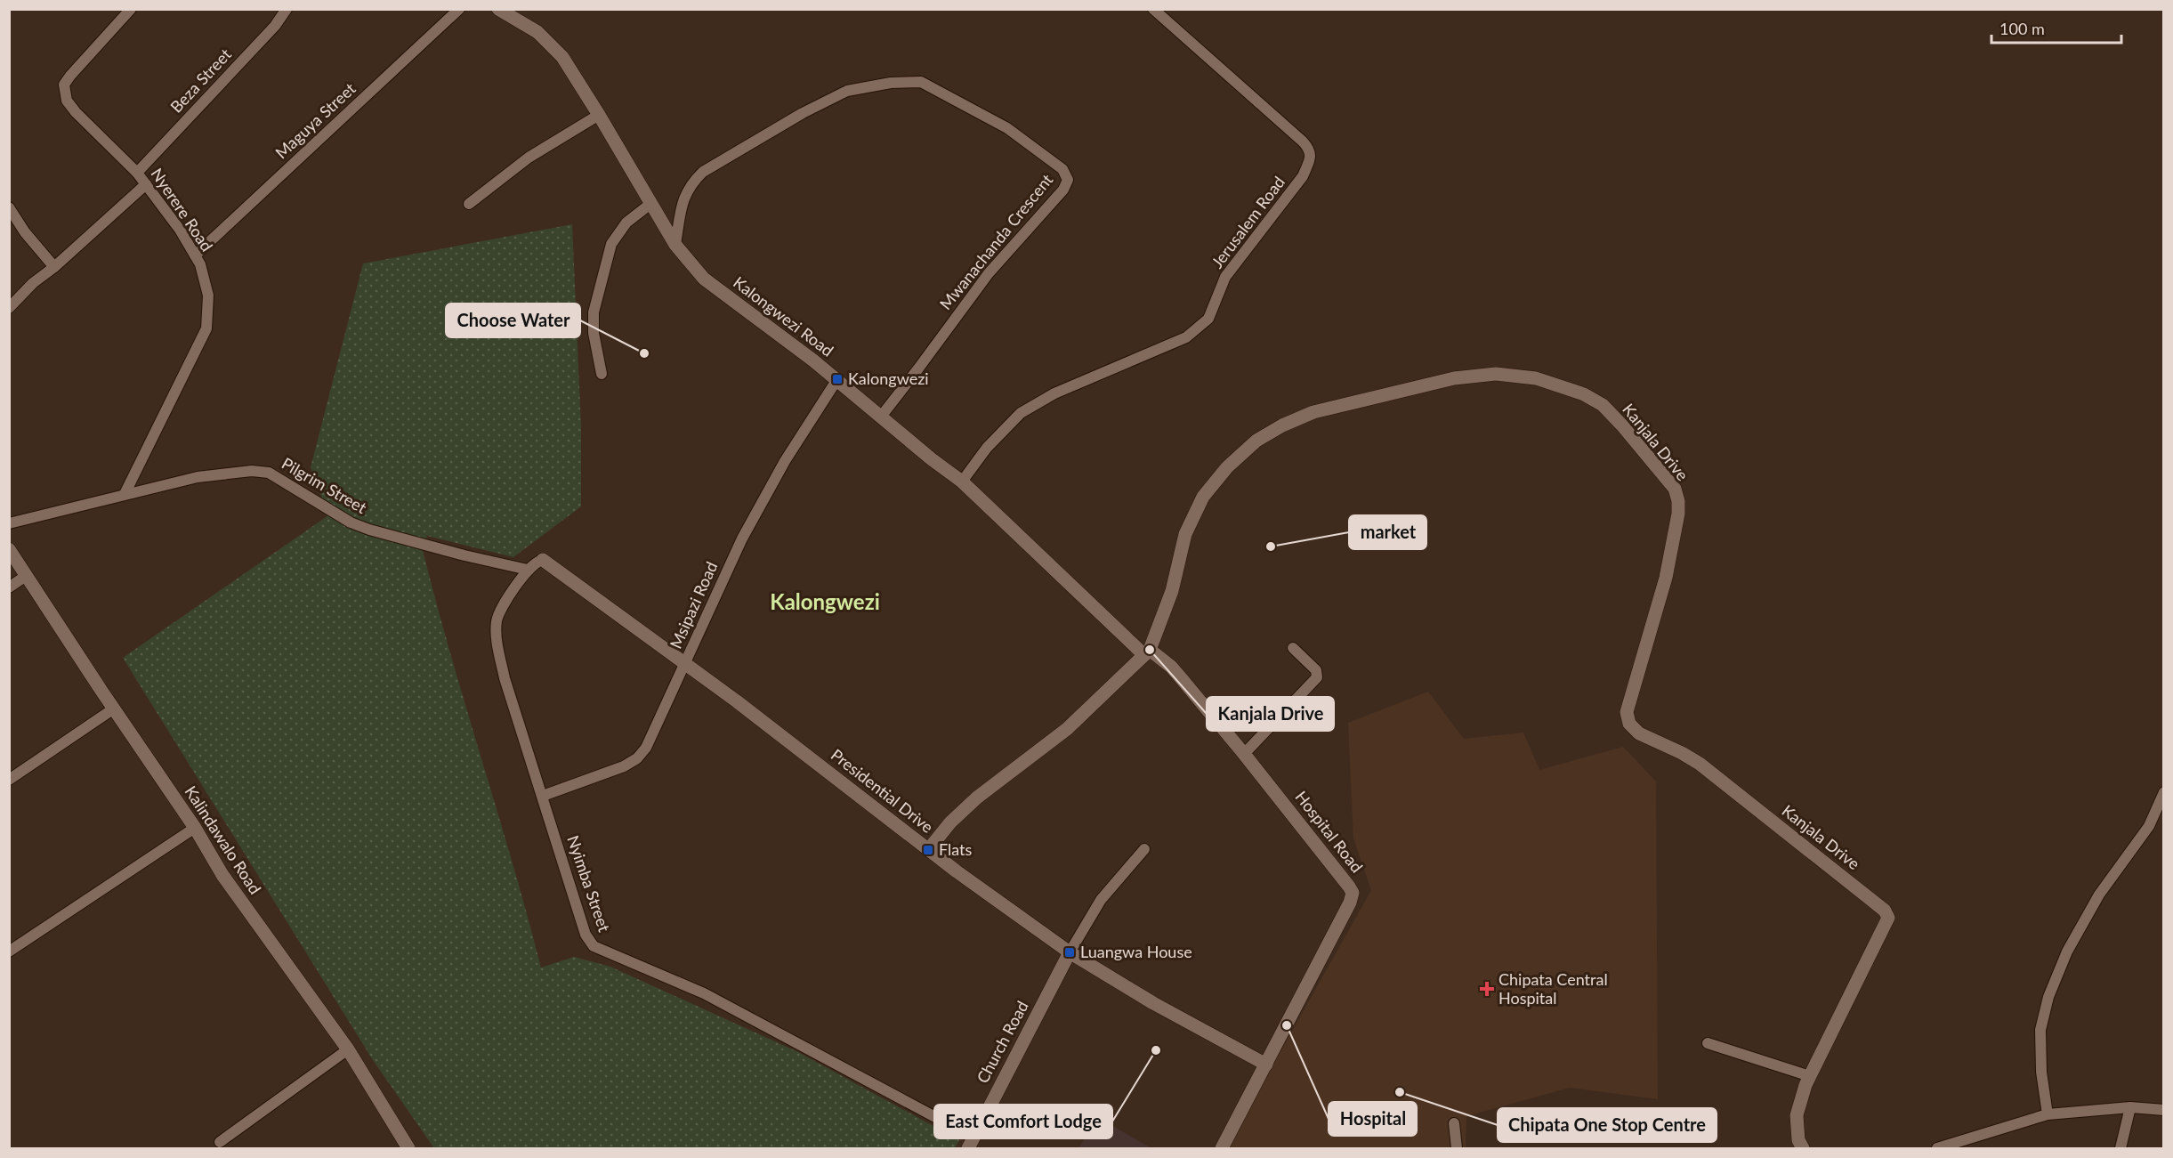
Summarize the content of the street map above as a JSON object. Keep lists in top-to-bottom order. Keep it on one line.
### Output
{"streets":{"street":["Beza Street","Maguya Street","Nyerere Road","Jerusalem Road","Mwanachanda Crescent","Kalongwezi Road","Kanjala Drive","Pilgrim Street","Msipazi Road","Presidential Drive","Hospital Road","Kalindawalo Road","Nyimba Street","Church Road"]},"crossings":[["Beza Street","Nyerere Road"],["Maguya Street","Nyerere Road"],["Nyerere Road","Pilgrim Street"],["Jerusalem Road","Kalongwezi Road"],["Mwanachanda Crescent","Kalongwezi Road"],["Kalongwezi Road","Kanjala Drive"],["Kalongwezi Road","Msipazi Road"],["Kalongwezi Road","Hospital Road"],["Kanjala Drive","Presidential Drive"],["Kanjala Drive","Hospital Road"],["Pilgrim Street","Nyimba Street"],["Msipazi Road","Presidential Drive"],["Msipazi Road","Nyimba Street"],["Presidential Drive","Hospital Road"],["Presidential Drive","Nyimba Street"],["Presidential Drive","Church Road"],["Nyimba Street","Church Road"]],"districts":["Kalongwezi"],"places":{"other":["Choose Water","market","Kanjala Drive","Hospital","East Comfort Lodge","Chipata One Stop Centre"],"transit":["Kalongwezi","Flats","Luangwa House"],"health":["Chipata Central Hospital"]},"scale_bar":"100 m"}
